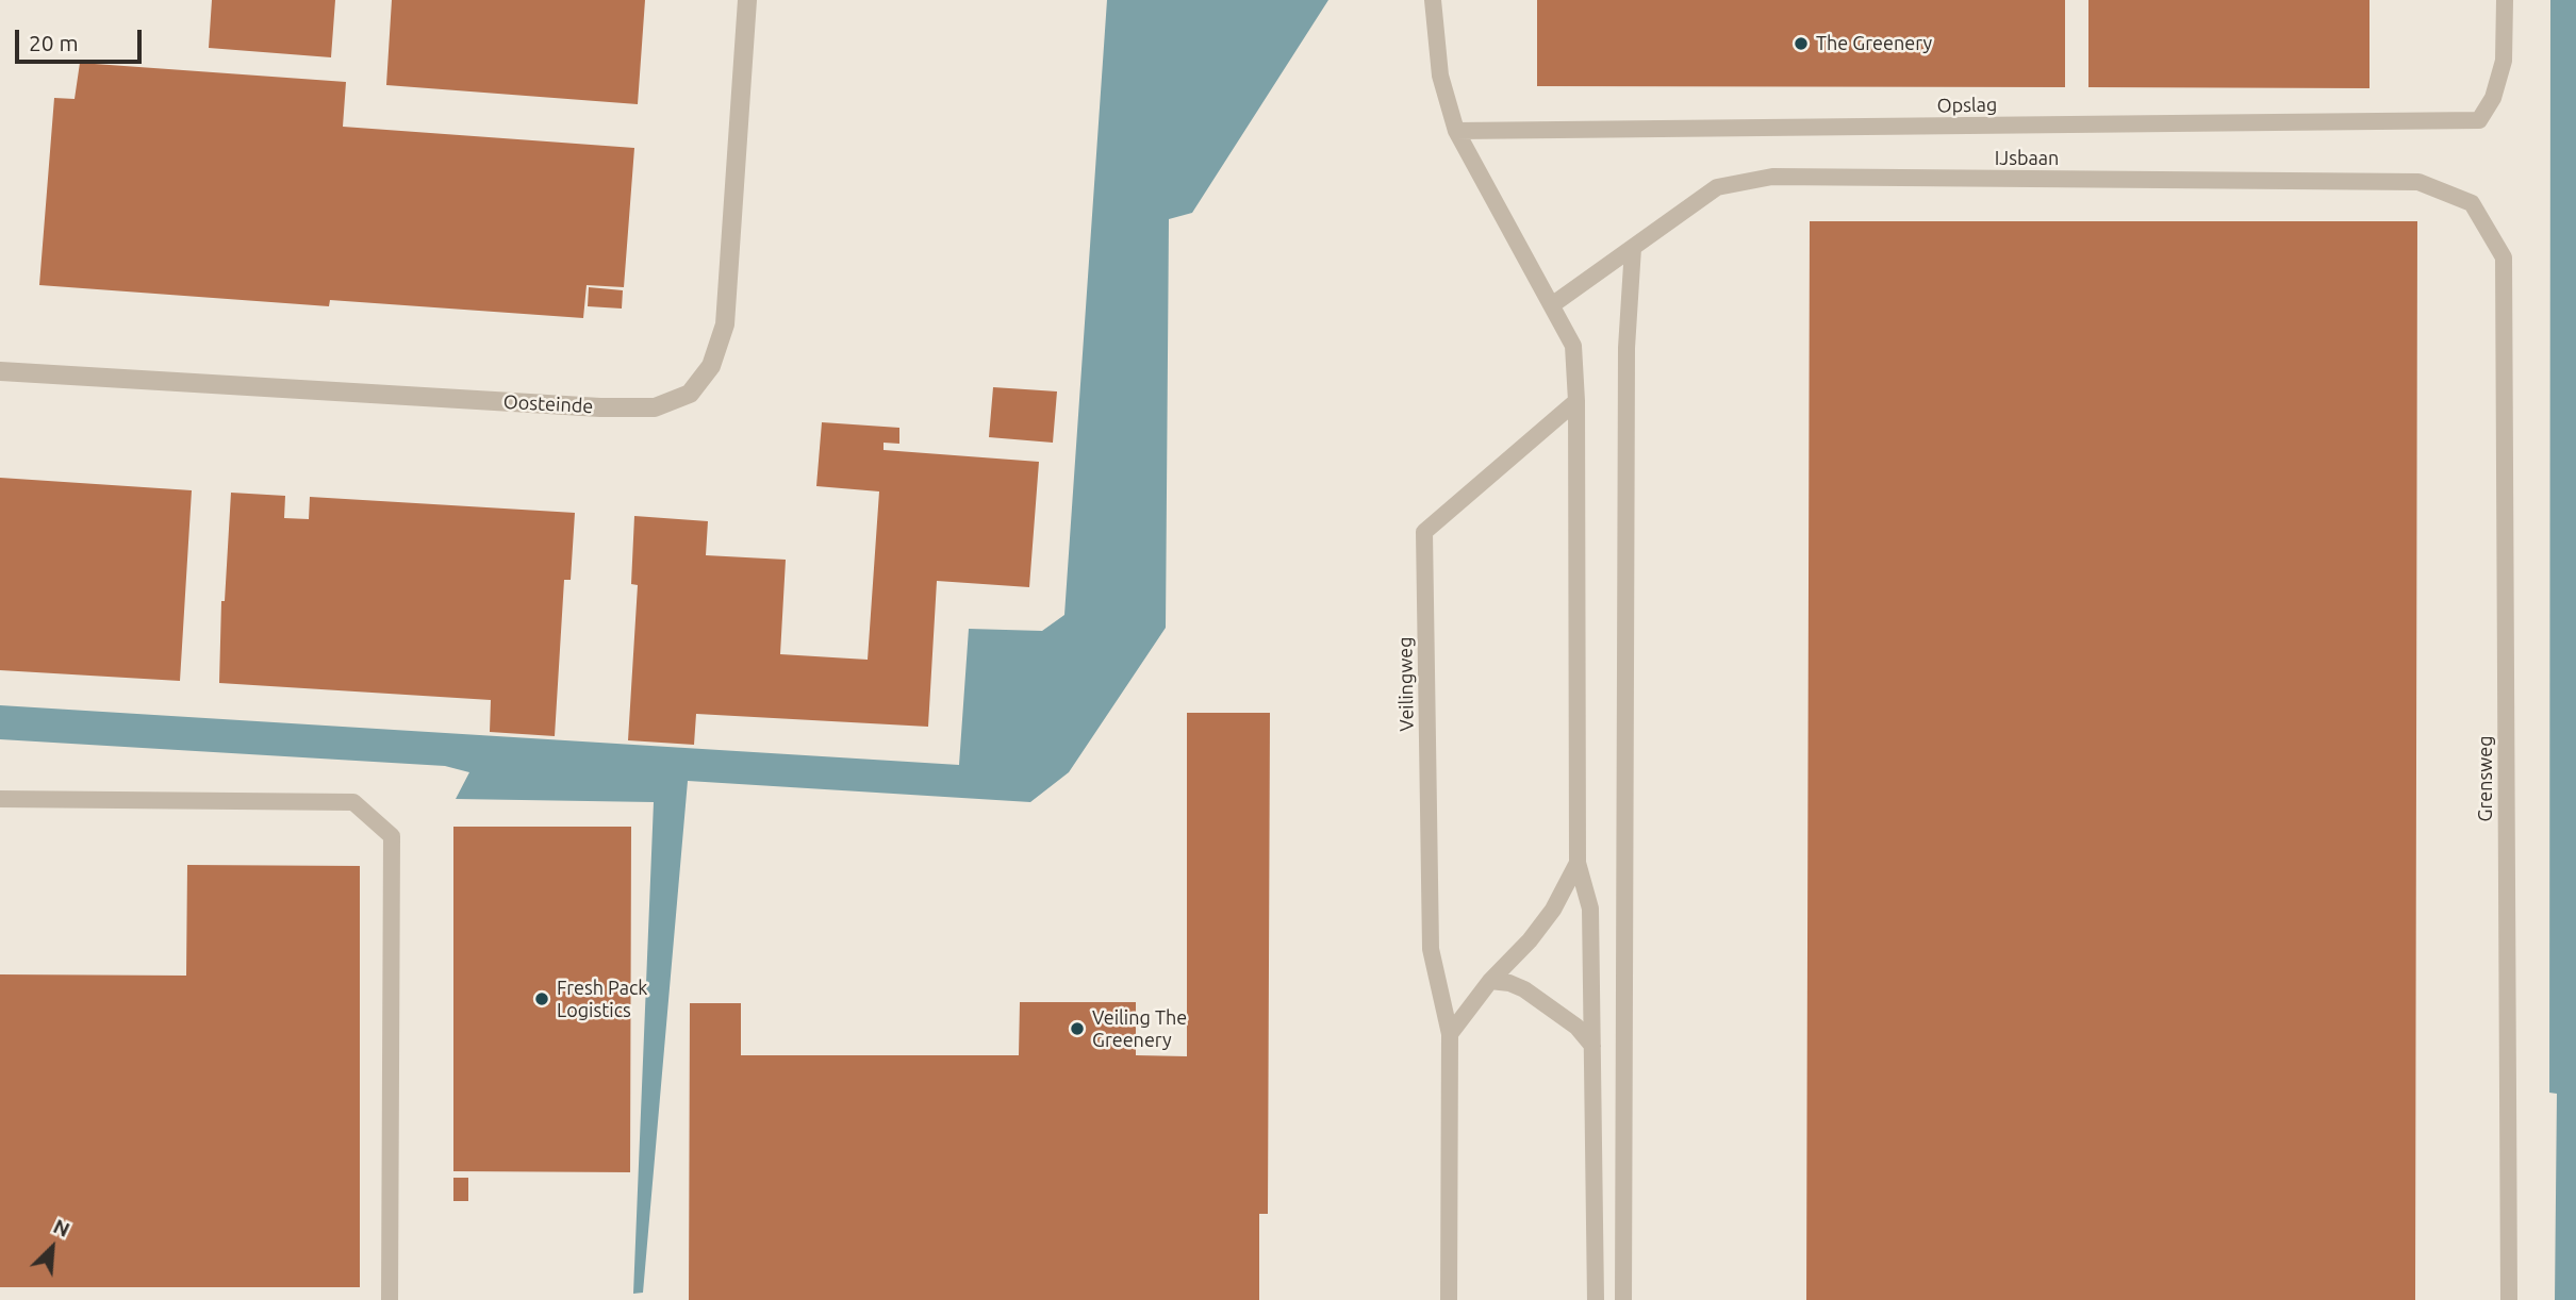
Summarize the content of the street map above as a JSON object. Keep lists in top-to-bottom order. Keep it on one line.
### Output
{"streets":{"street":["Oosteinde"],"lane":["Opslag","IJsbaan","Veilingweg","Grensweg"]},"crossings":[["IJsbaan","Grensweg"]],"places":["The Greenery","Fresh Pack Logistics","Veiling The Greenery"],"scale_bar":"20 m","north":"top right"}
